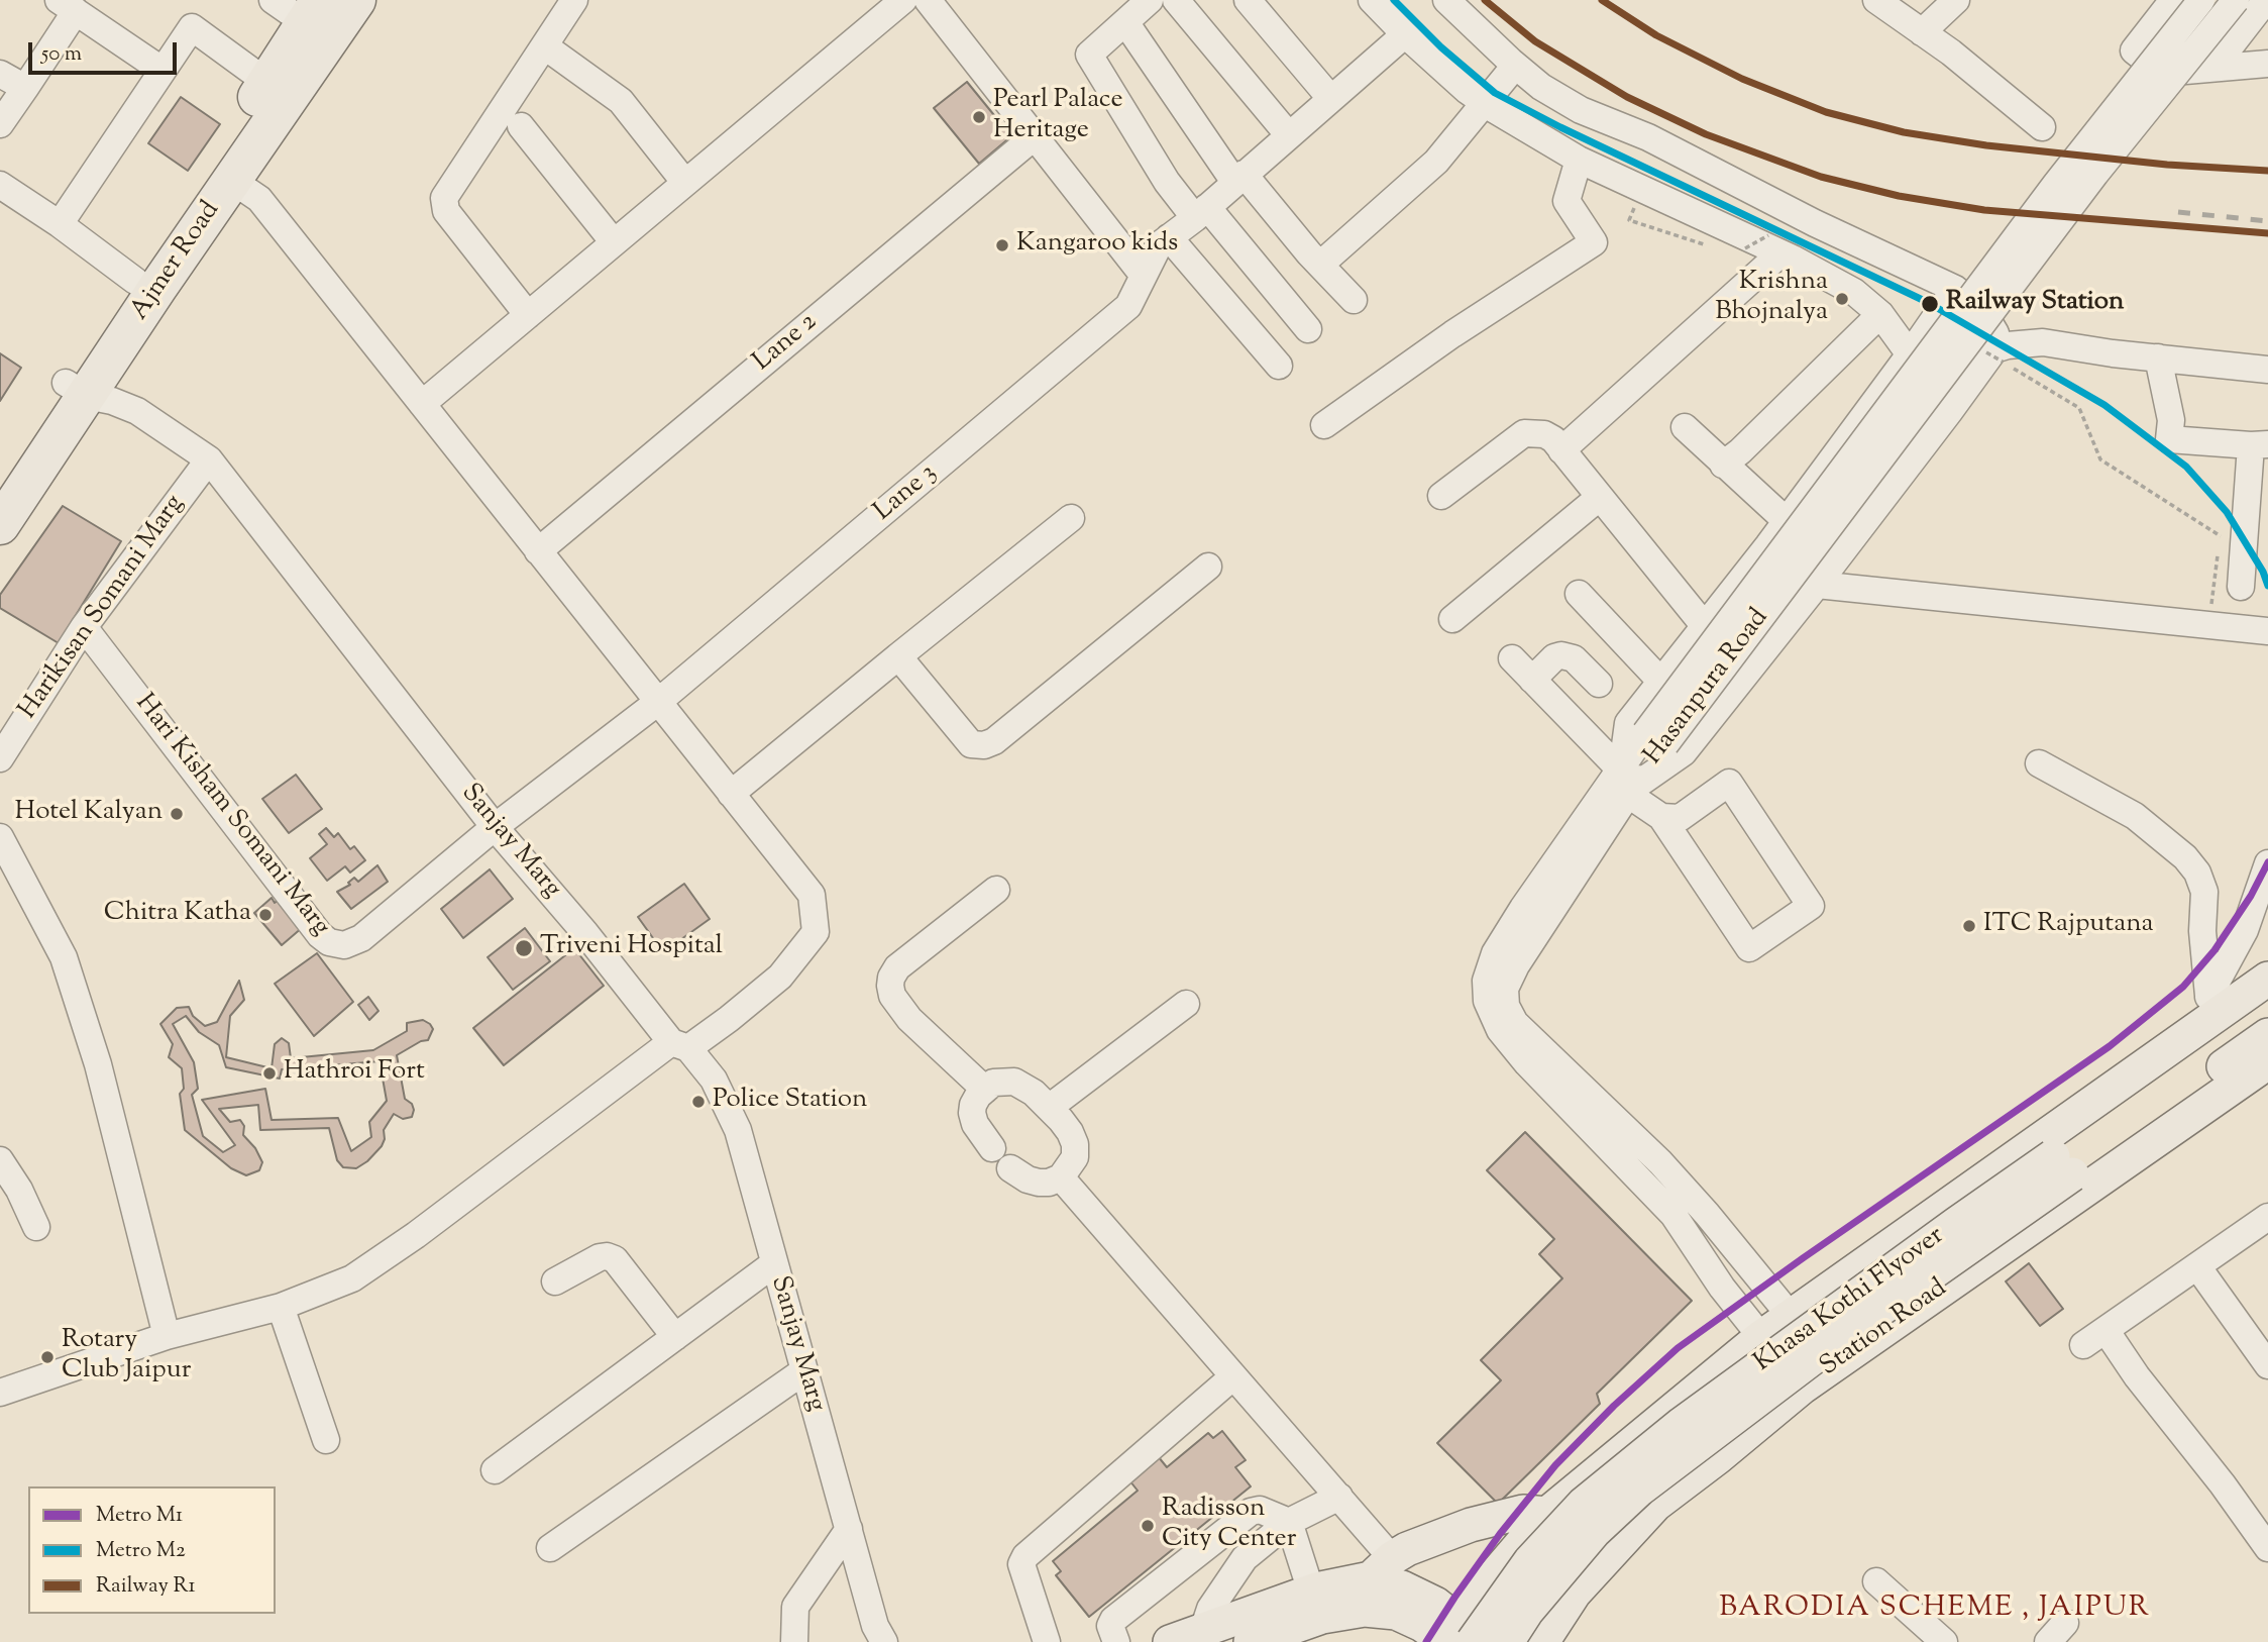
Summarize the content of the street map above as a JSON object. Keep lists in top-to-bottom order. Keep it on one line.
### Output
{"streets":{"highway":["Ajmer Road"],"main road":["Khasa Kothi Flyover","Station Road"],"street":["Lane 2","Lane 3","Harikisan Somani Marg","Hasanpura Road","Hari Kisham Somani Marg","Sanjay Marg"]},"crossings":[["Ajmer Road","Sanjay Marg"],["Lane 3","Hari Kisham Somani Marg"],["Lane 3","Sanjay Marg"],["Harikisan Somani Marg","Hari Kisham Somani Marg"],["Harikisan Somani Marg","Sanjay Marg"],["Hasanpura Road","Station Road"],["Hari Kisham Somani Marg","Sanjay Marg"]],"districts":["BARODIA SCHEME , JAIPUR"],"places":["Pearl Palace Heritage","Kangaroo kids","Krishna Bhojnalya","Railway Station","Hotel Kalyan","Chitra Katha","ITC Rajputana","Triveni Hospital","Hathroi Fort","Police Station","Rotary Club Jaipur","Radisson City Center"],"lines":["metro line M2","rail line R1","metro line M1"],"legend":["Metro M1","Metro M2","Railway R1"],"scale_bar":"50 m"}
